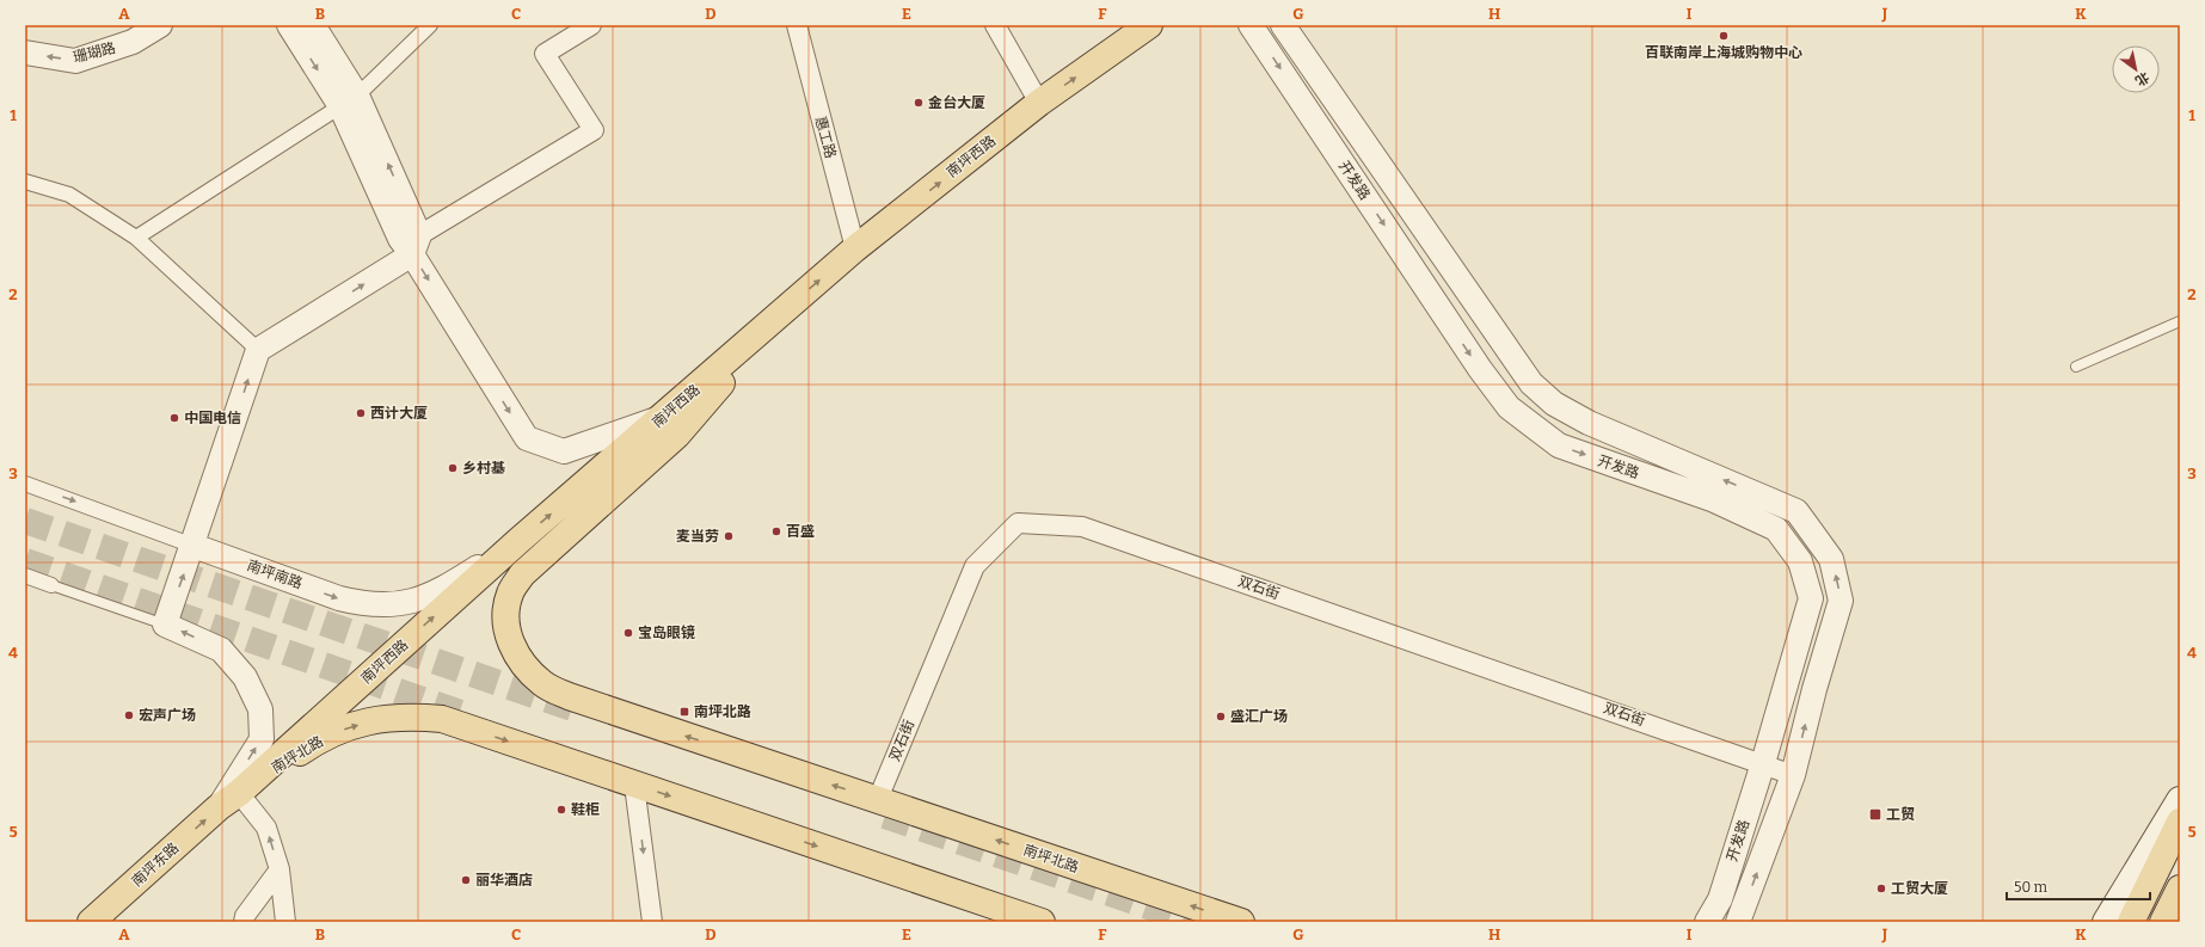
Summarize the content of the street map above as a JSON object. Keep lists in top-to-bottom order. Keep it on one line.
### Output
{"streets":{"main road":["南坪西路","南坪北路","南坪东路"],"street":["珊瑚路","惠工路","开发路","南坪南路","双石街"]},"crossings":[["惠工路","南坪西路"],["南坪西路","南坪南路"],["南坪西路","南坪北路"],["南坪西路","南坪东路"],["开发路","双石街"],["双石街","南坪北路"],["南坪北路","南坪东路"]],"one_way":["南坪西路","南坪南路","南坪东路"],"places":{"other":["百联南岸上海城购物中心","金台大厦","西计大厦","中国电信","乡村基","百盛","麦当劳","宝岛眼镜","宏声广场","盛汇广场","鞋柜","丽华酒店","工贸大厦"],"transit":["南坪北路","工贸"]},"scale_bar":"50 m","north":"bottom right","grid":{"columns":["A","B","C","D","E","F","G","H","I","J","K"],"rows":["1","2","3","4","5"]}}
